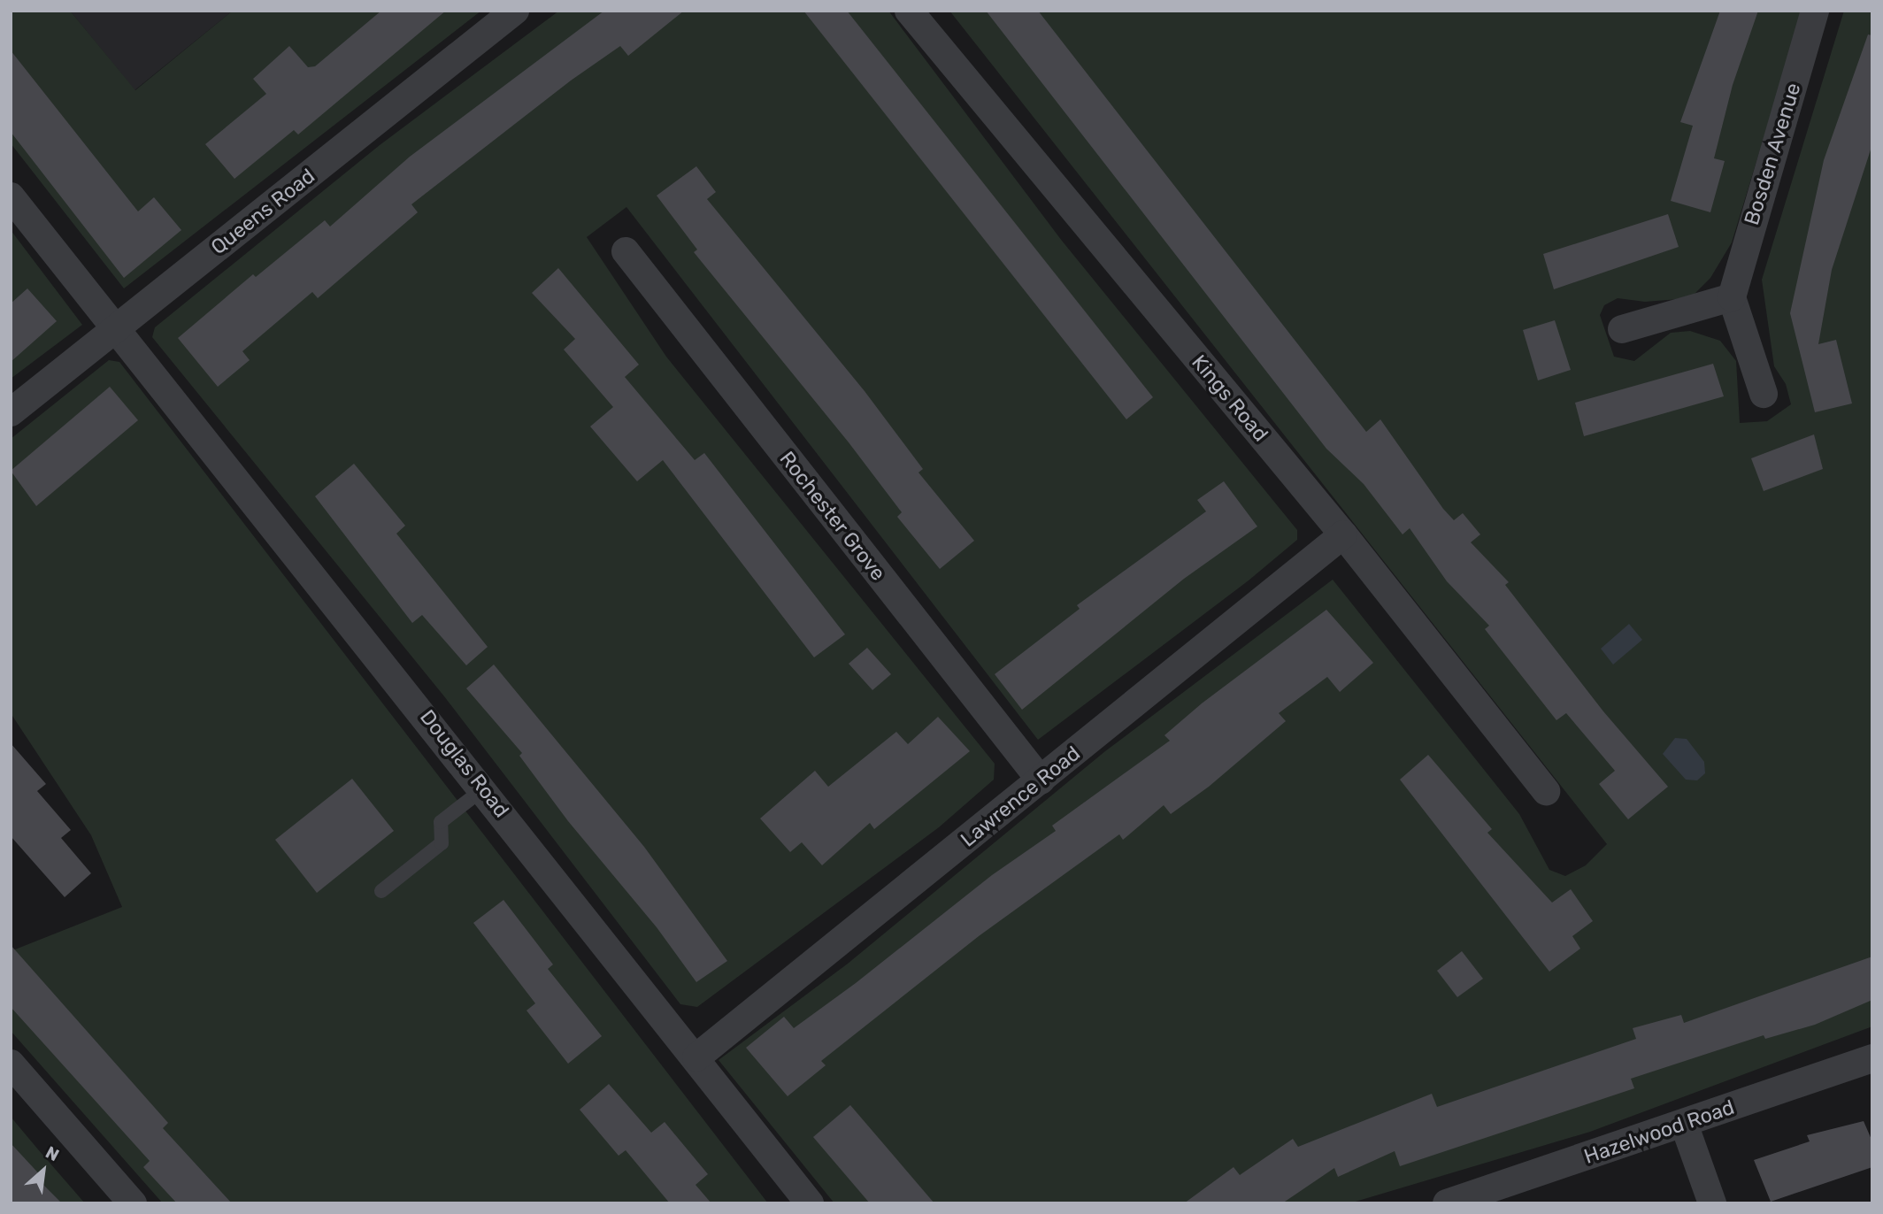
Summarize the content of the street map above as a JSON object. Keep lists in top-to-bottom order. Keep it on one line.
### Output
{"streets":{"street":["Bosden Avenue","Queens Road","Kings Road","Rochester Grove","Douglas Road","Lawrence Road","Hazelwood Road"]},"crossings":[["Queens Road","Douglas Road"],["Kings Road","Lawrence Road"],["Rochester Grove","Lawrence Road"],["Douglas Road","Lawrence Road"]],"north":"top right"}
